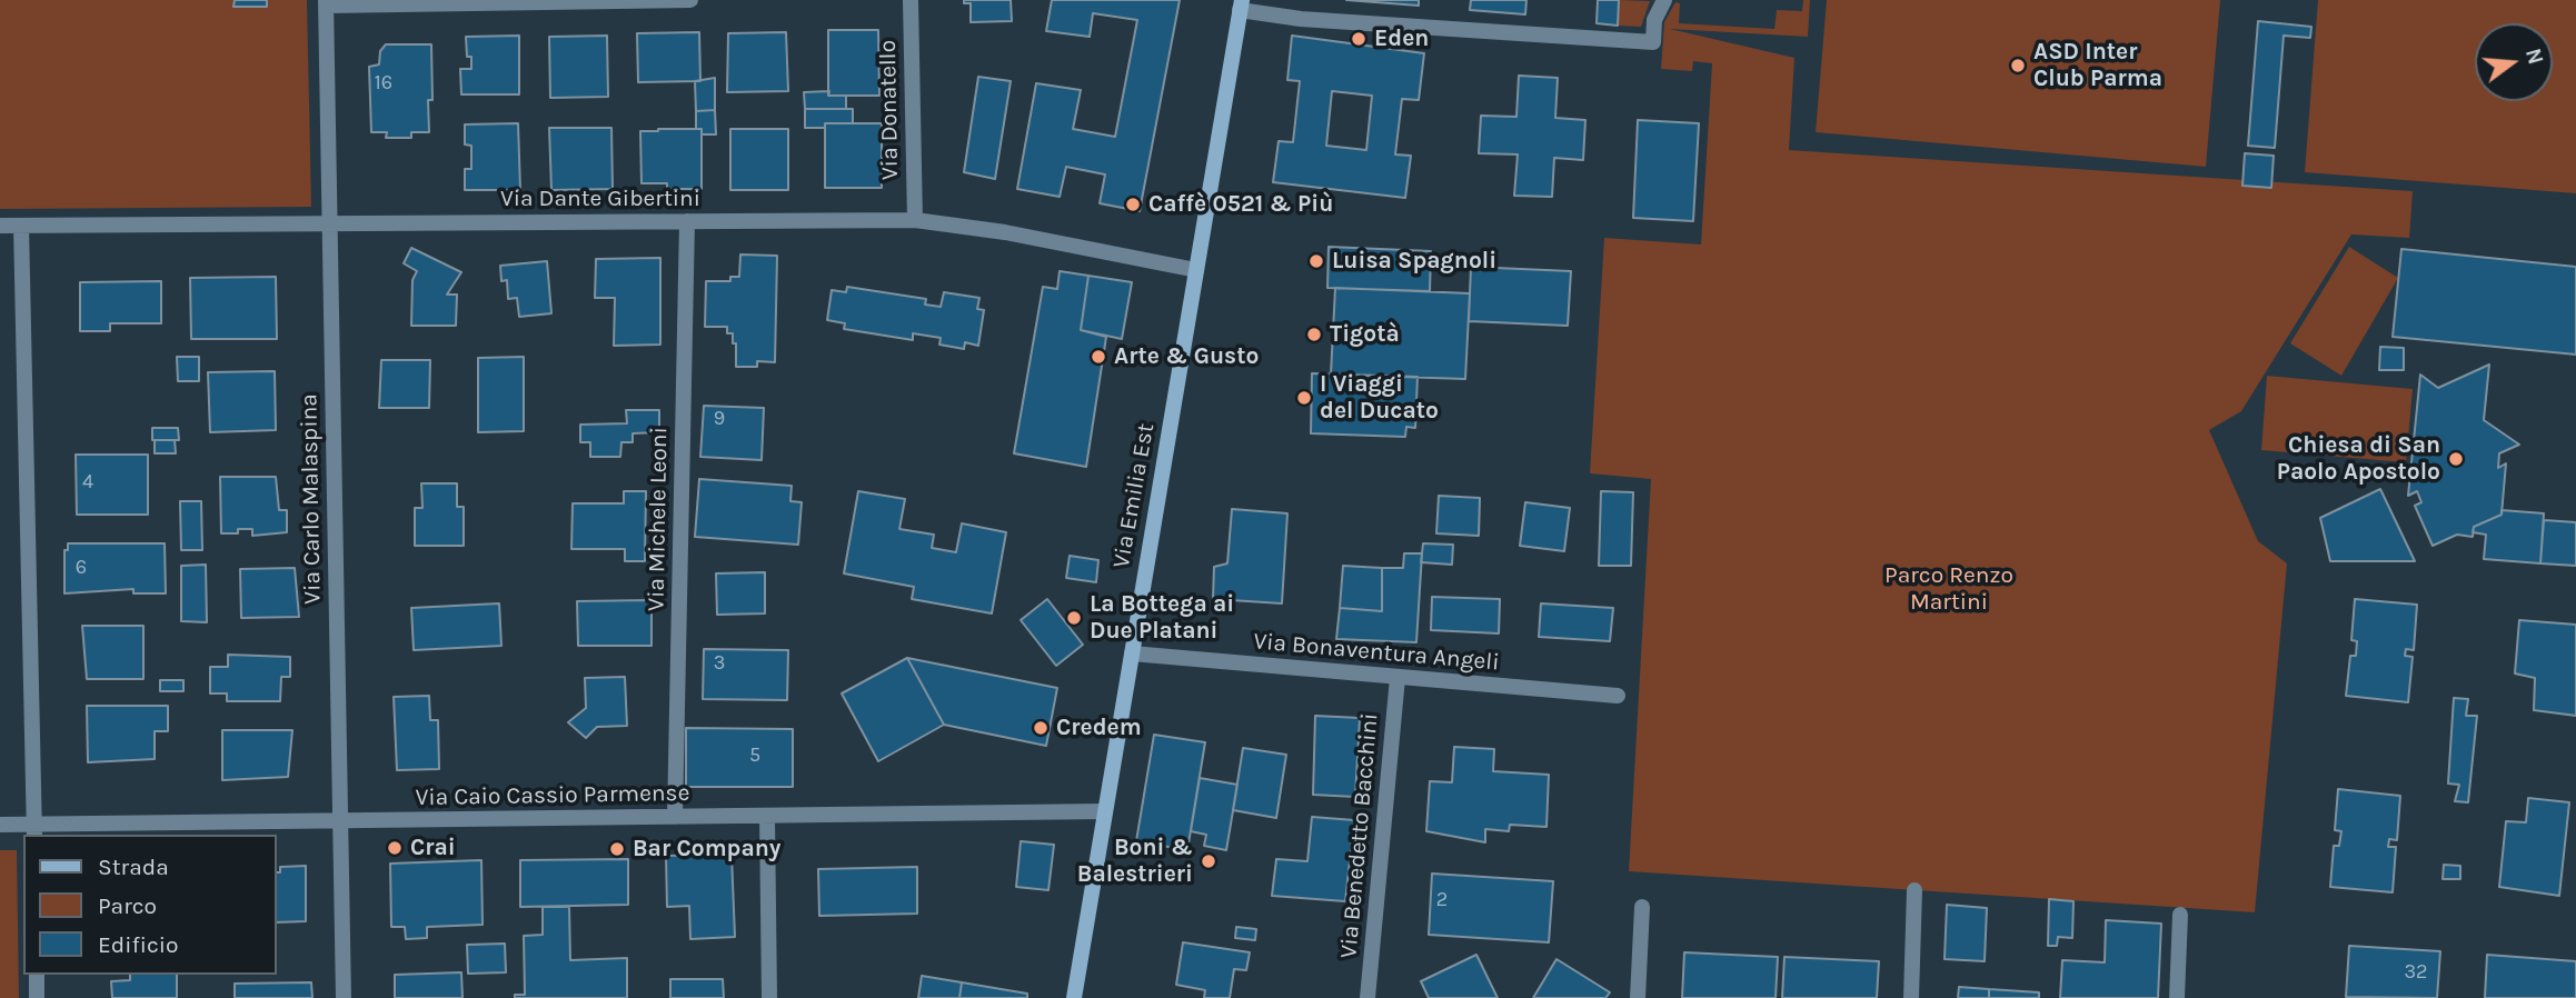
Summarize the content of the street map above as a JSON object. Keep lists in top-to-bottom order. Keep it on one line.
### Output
{"streets":{"main road":["Via Emilia Est"],"street":["Via Donatello","Via Dante Gibertini","Via Carlo Malaspina","Via Michele Leoni","Via Bonaventura Angeli","Via Caio Cassio Parmense","Via Benedetto Bacchini"]},"crossings":[["Via Donatello","Via Dante Gibertini"],["Via Dante Gibertini","Via Emilia Est"],["Via Dante Gibertini","Via Carlo Malaspina"],["Via Dante Gibertini","Via Michele Leoni"],["Via Emilia Est","Via Bonaventura Angeli"],["Via Emilia Est","Via Caio Cassio Parmense"],["Via Carlo Malaspina","Via Caio Cassio Parmense"],["Via Michele Leoni","Via Caio Cassio Parmense"],["Via Bonaventura Angeli","Via Benedetto Bacchini"]],"parks":["Parco Renzo Martini"],"places":["Eden","ASD Inter Club Parma","Caffè 0521 & Più","Luisa Spagnoli","Tigotà","Arte & Gusto","I Viaggi del Ducato","Chiesa di San Paolo Apostolo","La Bottega ai Due Platani","Credem","Crai","Bar Company","Boni & Balestrieri"],"house_numbers":["16","9","4","6","3","5","2","32"],"legend":["Strada","Parco","Edificio"],"north":"right"}
